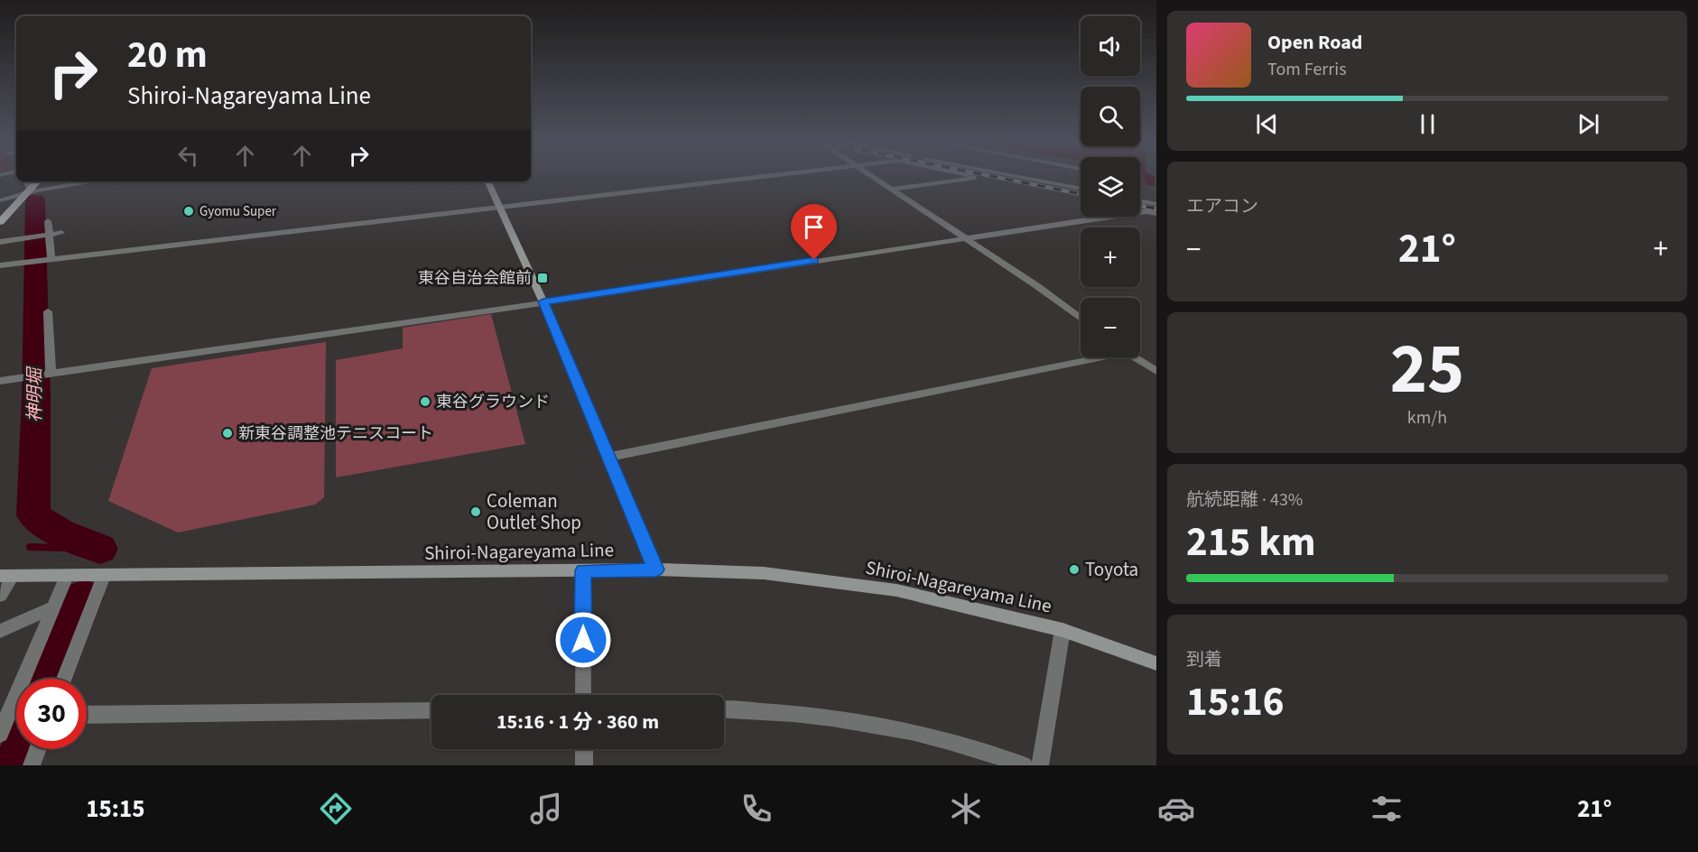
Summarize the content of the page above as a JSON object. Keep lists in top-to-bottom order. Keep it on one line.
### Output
{"streets":{"main road":["Shiroi-Nagareyama Line"]},"water":["神明堀"],"places":{"other":["Gyomu Super","東谷グラウンド","新東谷調整池テニスコート","Coleman Outlet Shop","Toyota"],"transit":["東谷自治会館前"]},"page":{"map_buttons":["+","−"],"turn":["20 m","Shiroi-Nagareyama Line"],"song":["Open Road","Tom Ferris"],"tile":["エアコン",["25","km/h"],["航続距離 · 43%","215 km"],["到着","15:16"]],"heat":["−","21°","+"],"limit":"30","trip":"15:16 · 1 分 · 360 m","tabs":["15:15","21°"]}}
